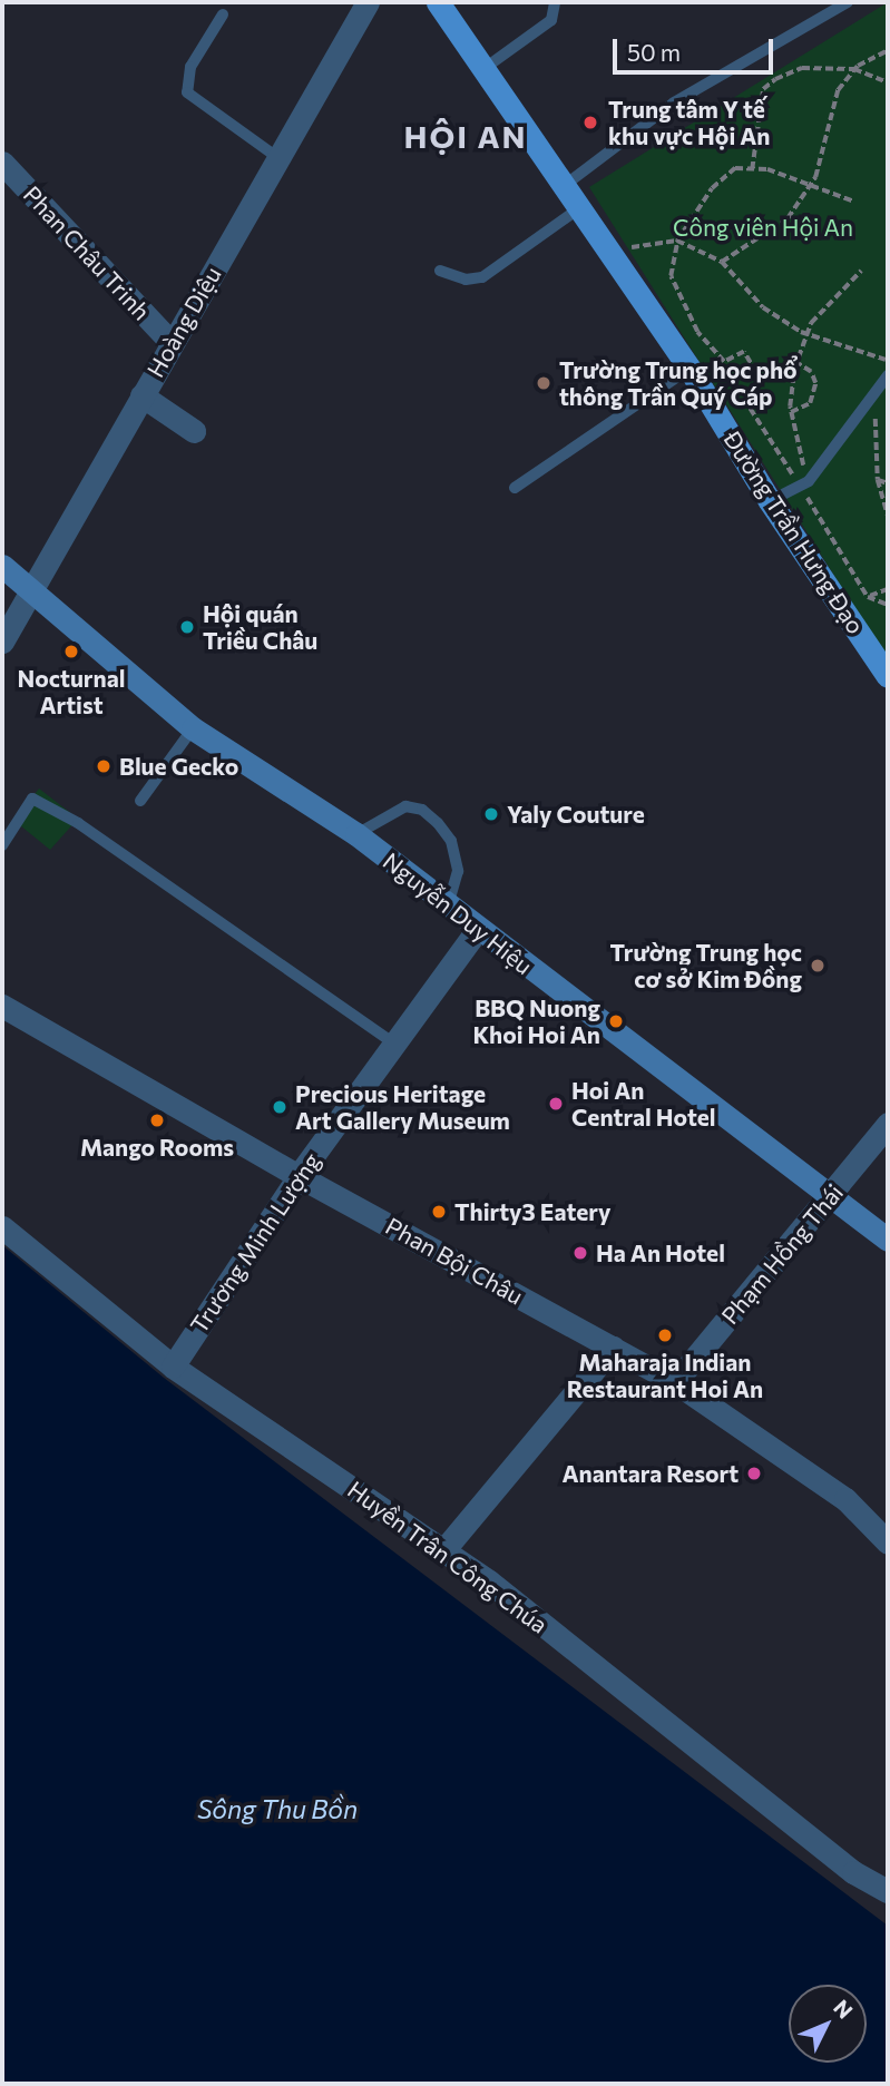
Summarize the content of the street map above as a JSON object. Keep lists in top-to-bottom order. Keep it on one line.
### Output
{"streets":{"main road":["Đường Trần Hưng Đạo","Nguyễn Duy Hiệu"],"street":["Phan Châu Trinh","Hoàng Diệu","Trương Minh Lượng","Phạm Hồng Thái","Phan Bội Châu","Huyền Trân Công Chúa"]},"crossings":[["Phan Châu Trinh","Hoàng Diệu"],["Hoàng Diệu","Nguyễn Duy Hiệu"],["Nguyễn Duy Hiệu","Trương Minh Lượng"],["Nguyễn Duy Hiệu","Phạm Hồng Thái"],["Trương Minh Lượng","Phan Bội Châu"],["Trương Minh Lượng","Huyền Trân Công Chúa"],["Phạm Hồng Thái","Phan Bội Châu"]],"districts":["HỘI AN"],"water":["Sông Thu Bồn"],"parks":["Công viên Hội An"],"places":["Trung tâm Y tế khu vực Hội An","Trường Trung học phổ thông Trần Quý Cáp","Hội quán Triều Châu","Nocturnal Artist","Blue Gecko","Yaly Couture","Trường Trung học cơ sở Kim Đồng","BBQ Nuong Khoi Hoi An","Hoi An Central Hotel","Precious Heritage Art Gallery Museum","Mango Rooms","Thirty3 Eatery","Ha An Hotel","Maharaja Indian Restaurant Hoi An","Anantara Resort"],"scale_bar":"50 m","north":"top right"}
